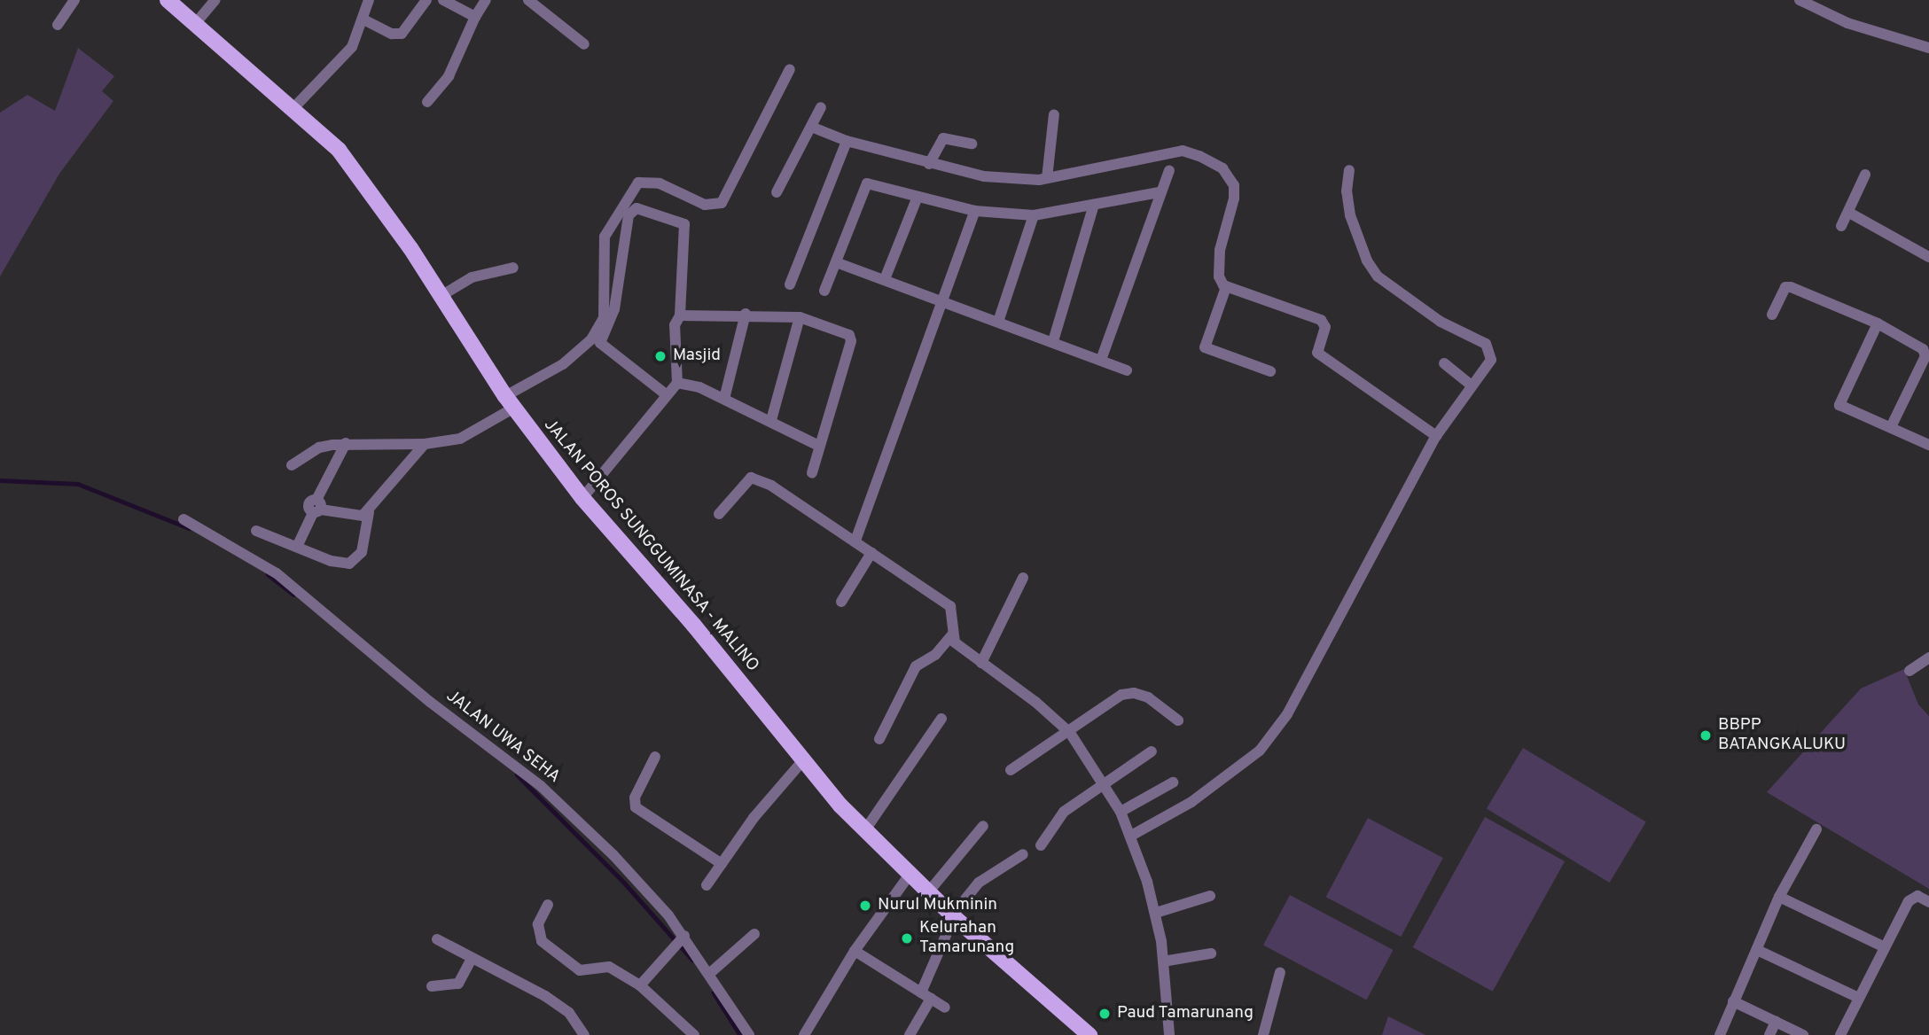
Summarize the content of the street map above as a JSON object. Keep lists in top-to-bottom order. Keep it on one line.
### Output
{"streets":{"main road":["JALAN POROS SUNGGUMINASA - MALINO"],"street":["JALAN UWA SEHA"]},"places":["Masjid","BBPP BATANGKALUKU","Nurul Mukminin","Kelurahan Tamarunang","Paud Tamarunang"]}
